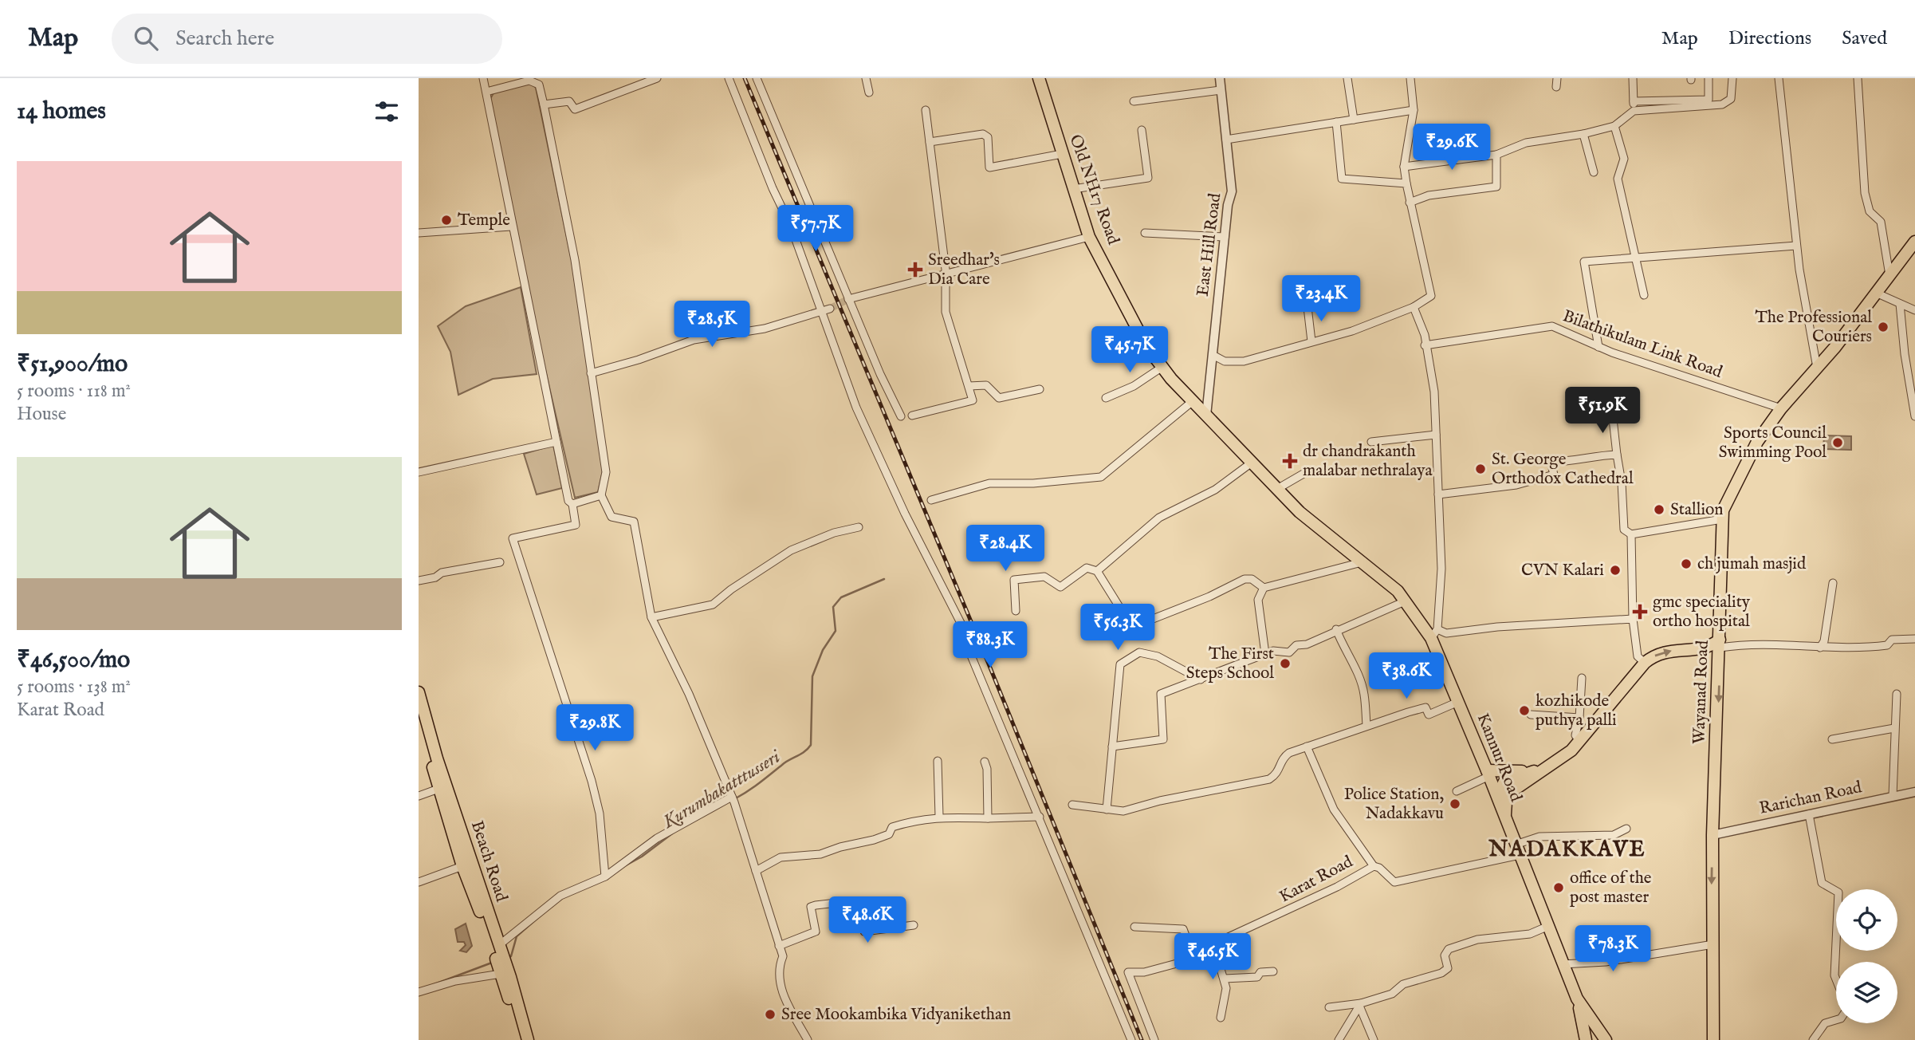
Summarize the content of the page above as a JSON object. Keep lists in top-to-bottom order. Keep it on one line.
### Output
{"streets":{"main road":["Old NH17 Road","Wayanad Road","Kannur Road","Beach Road"],"street":["East Hill Road","Bilathikulam Link Road","Rarichan Road","Karat Road"]},"crossings":[["Old NH17 Road","East Hill Road"],["Old NH17 Road","Kannur Road"],["East Hill Road","Kannur Road"],["Bilathikulam Link Road","Wayanad Road"],["Wayanad Road","Rarichan Road"],["Kannur Road","Karat Road"]],"districts":["NADAKKAVE"],"water":["Kurumbakatttusseri"],"places":{"other":["Temple","The Professional Couriers","Sports Council Swimming Pool","St. George Orthodox Cathedral","Stallion","ch jumah masjid","CVN Kalari","The First Steps School","kozhikode puthya palli","Police Station, Nadakkavu","office of the post master","Sree Mookambika Vidyanikethan"],"health":["Sreedhar's Dia Care","dr chandrakanth malabar nethralaya","gmc speciality ortho hospital"]},"page":{"header":"Map","search":"Search here","nav":["Map","Directions","Saved"],"heading":"14 homes","price":["₹29.6K","₹57.7K","₹23.4K","₹28.5K","₹45.7K","₹51.9K","₹28.4K","₹56.3K","₹88.3K","₹38.6K","₹29.8K","₹48.6K","₹78.3K","₹46.5K"],"list":[{"name":"₹51,900/mo","note":"5 rooms · 118 m² · House"},{"name":"₹46,500/mo","note":"5 rooms · 138 m² · Karat Road"}]}}
